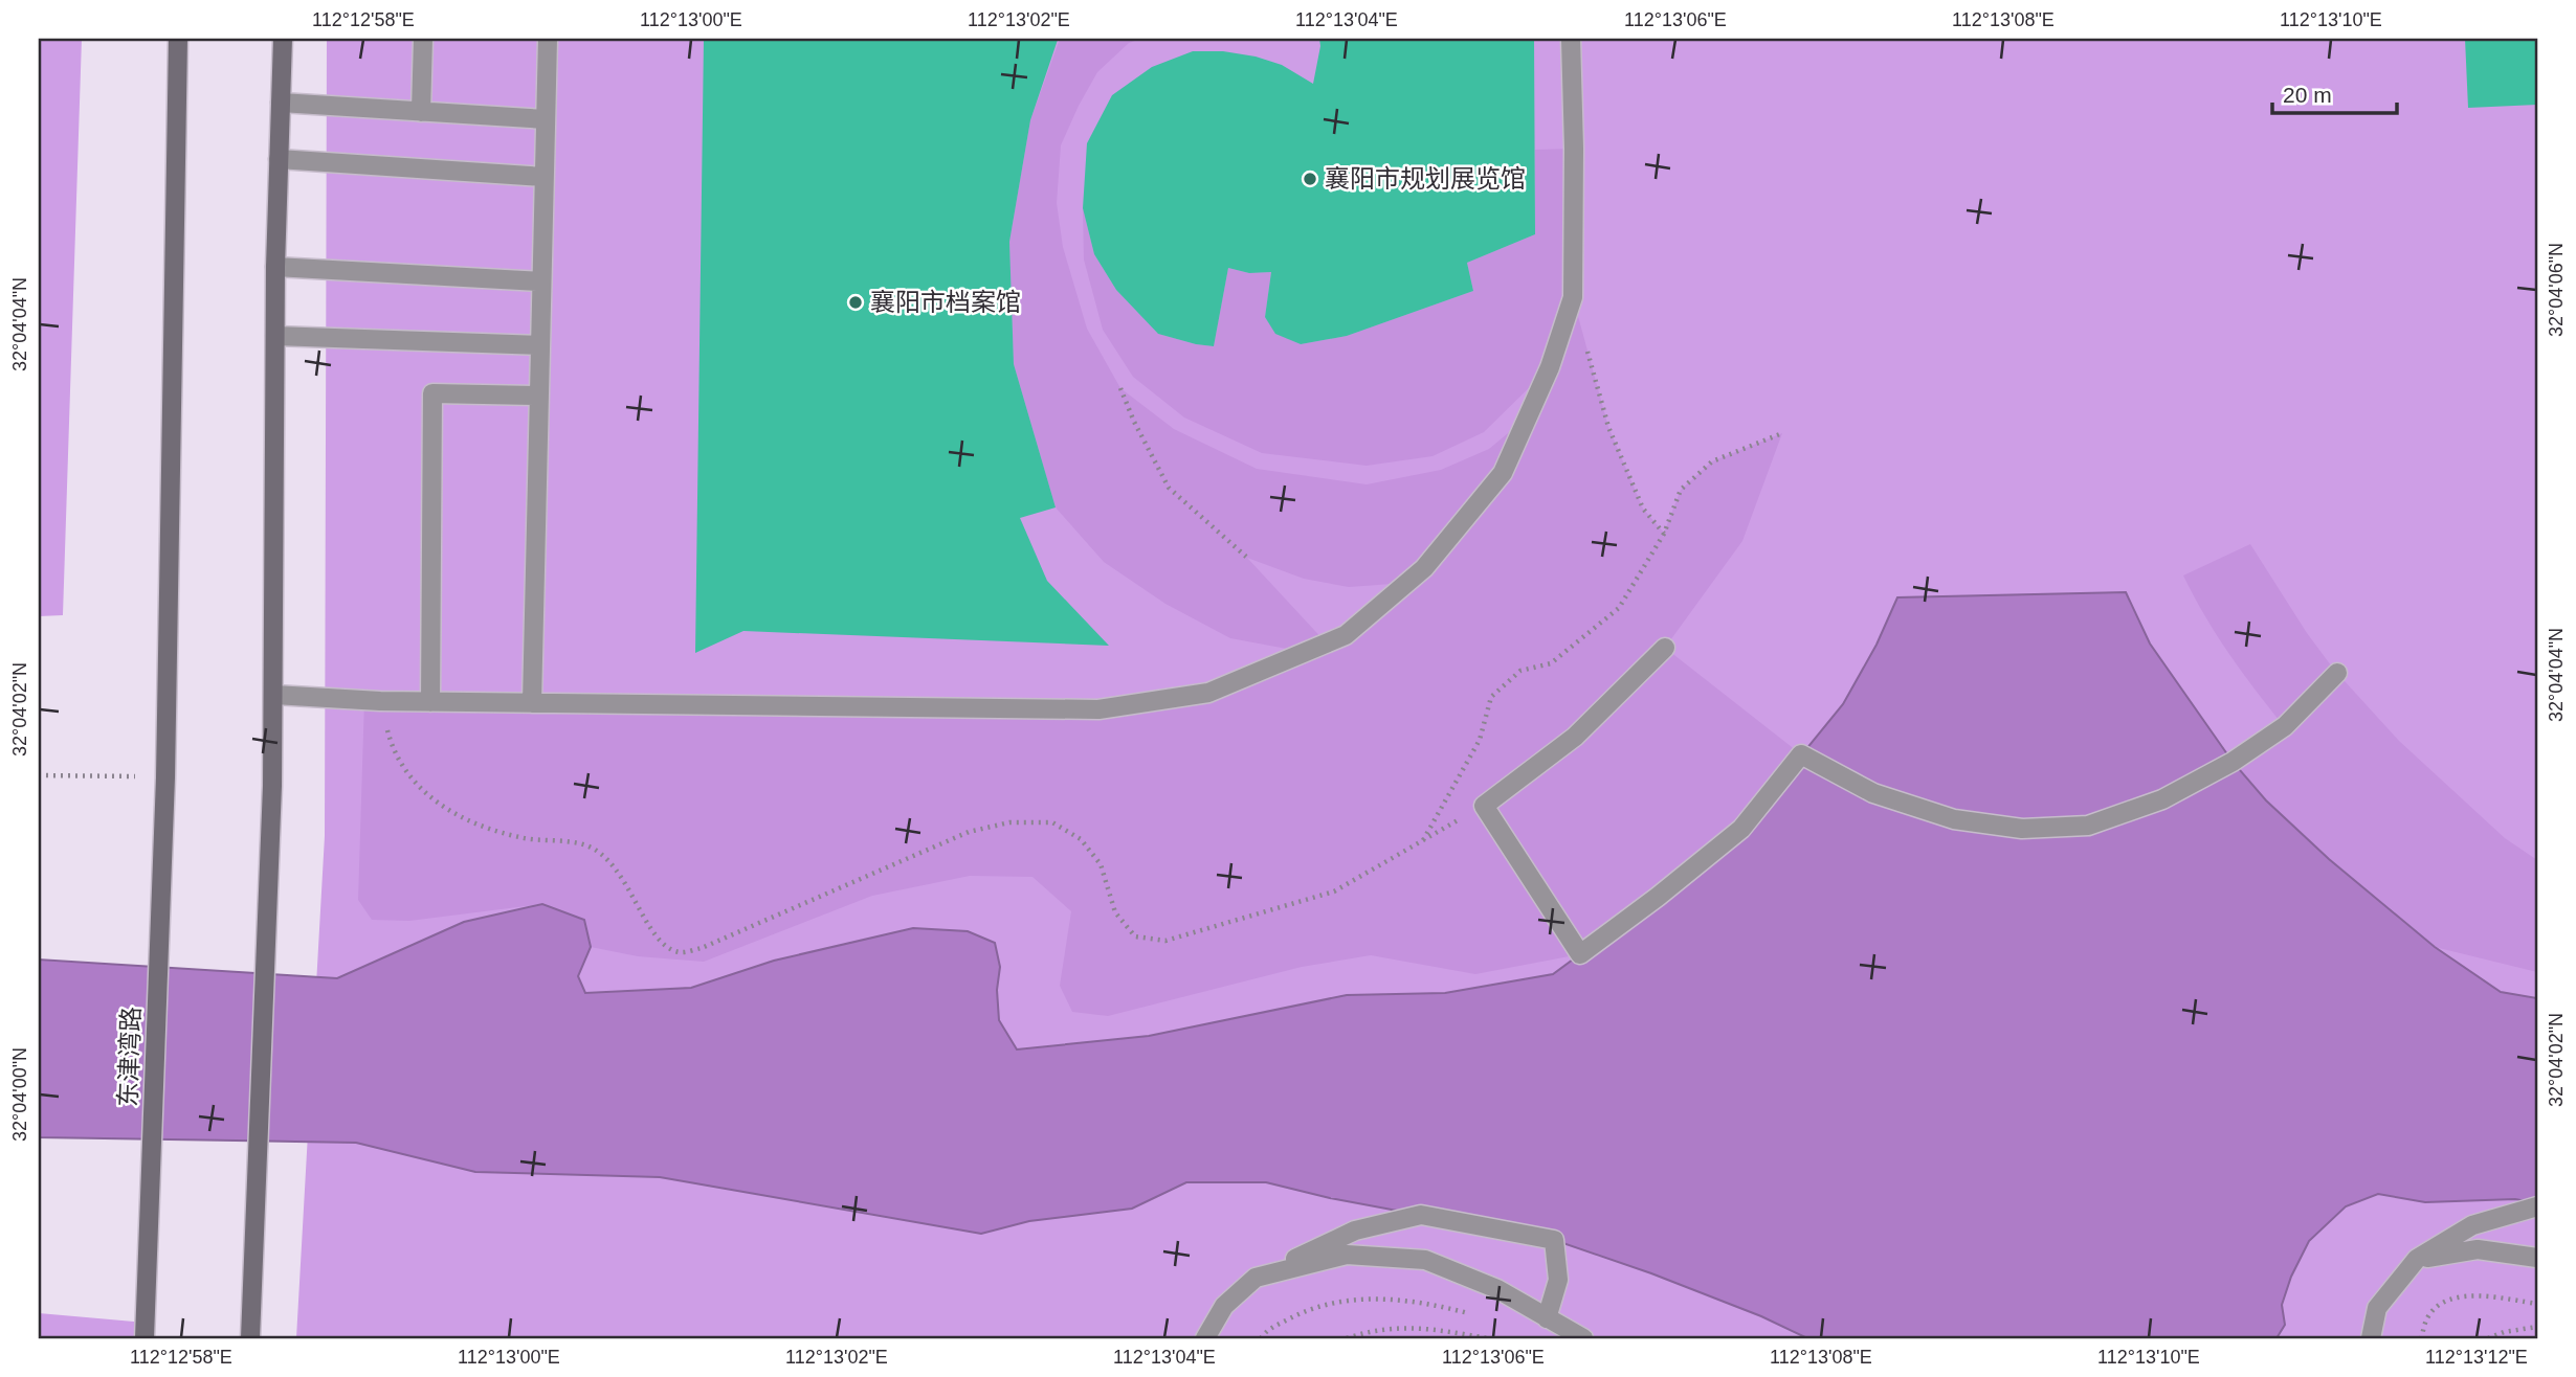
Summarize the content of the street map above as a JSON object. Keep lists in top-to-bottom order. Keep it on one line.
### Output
{"streets":{"main road":["东津湾路"]},"places":["襄阳市规划展览馆","襄阳市档案馆"],"scale_bar":"20 m","coordinates":["112°12'58\"E","112°13'00\"E","112°13'02\"E","112°13'04\"E","112°13'06\"E","112°13'08\"E","112°13'10\"E","32°04'06\"N","32°04'04\"N","32°04'02\"N","32°04'00\"N","112°13'12\"E"]}
